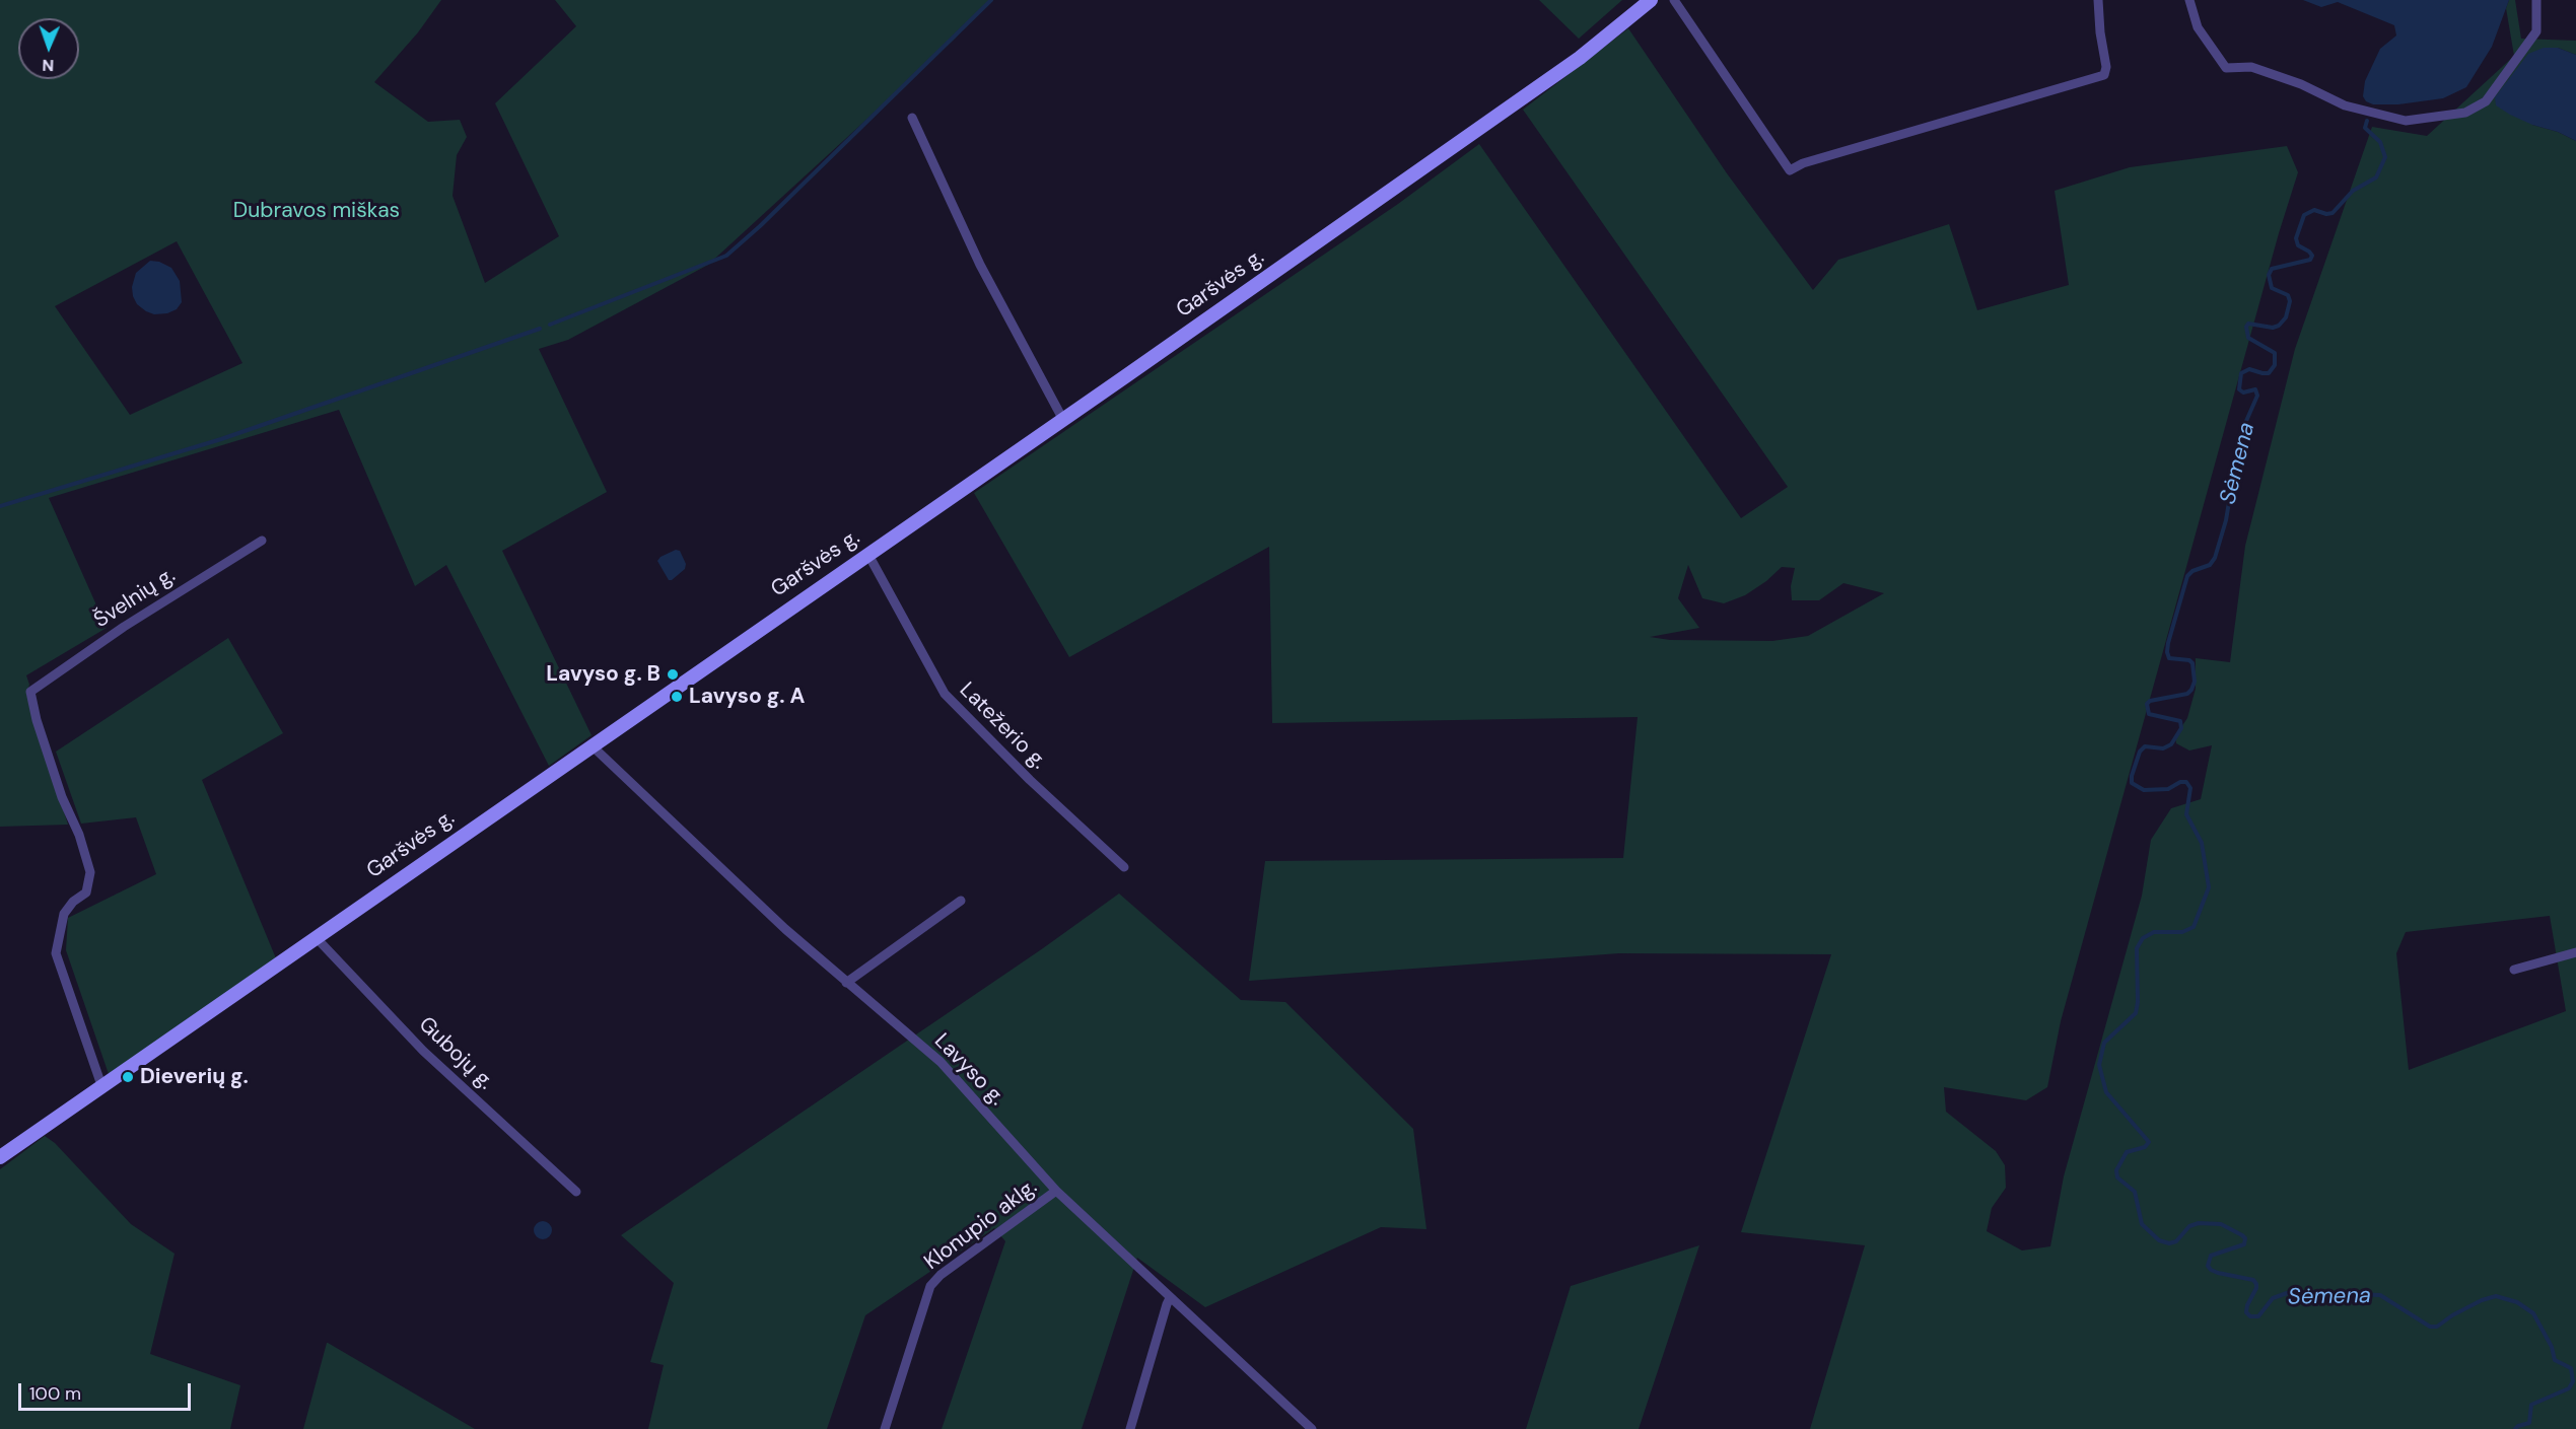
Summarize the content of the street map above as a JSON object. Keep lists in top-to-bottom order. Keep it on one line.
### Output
{"streets":{"main road":["Garšvės g."],"street":["Švelnių g.","Latežerio g.","Gubojų g.","Lavyso g.","Klonupio aklg."]},"crossings":[["Garšvės g.","Švelnių g."],["Garšvės g.","Latežerio g."],["Garšvės g.","Gubojų g."],["Garšvės g.","Lavyso g."],["Lavyso g.","Klonupio aklg."]],"water":["Sėmena"],"parks":["Dubravos miškas"],"places":["Lavyso g. B","Lavyso g. A","Dieverių g."],"scale_bar":"100 m","north":"bottom"}
